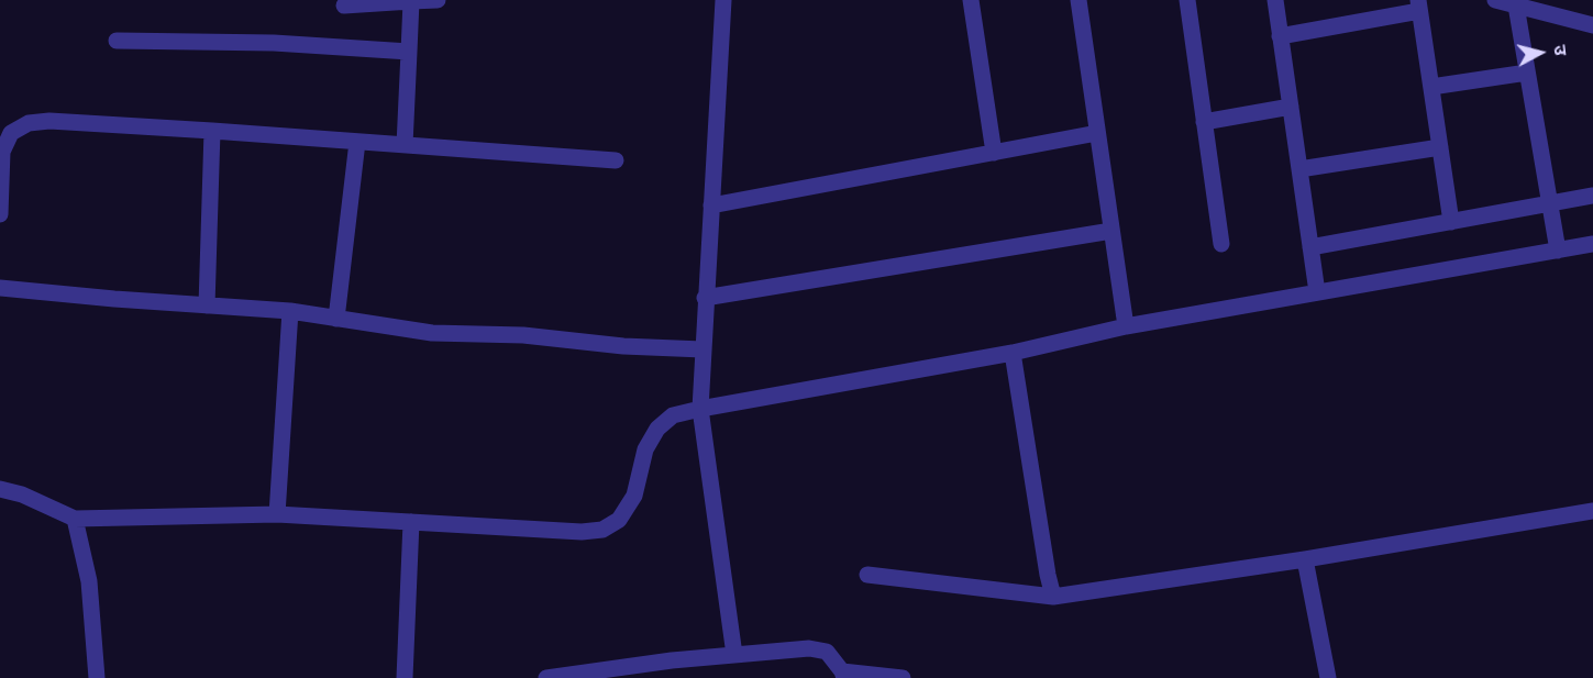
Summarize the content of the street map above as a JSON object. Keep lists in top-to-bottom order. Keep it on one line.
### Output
{"north":"right"}
